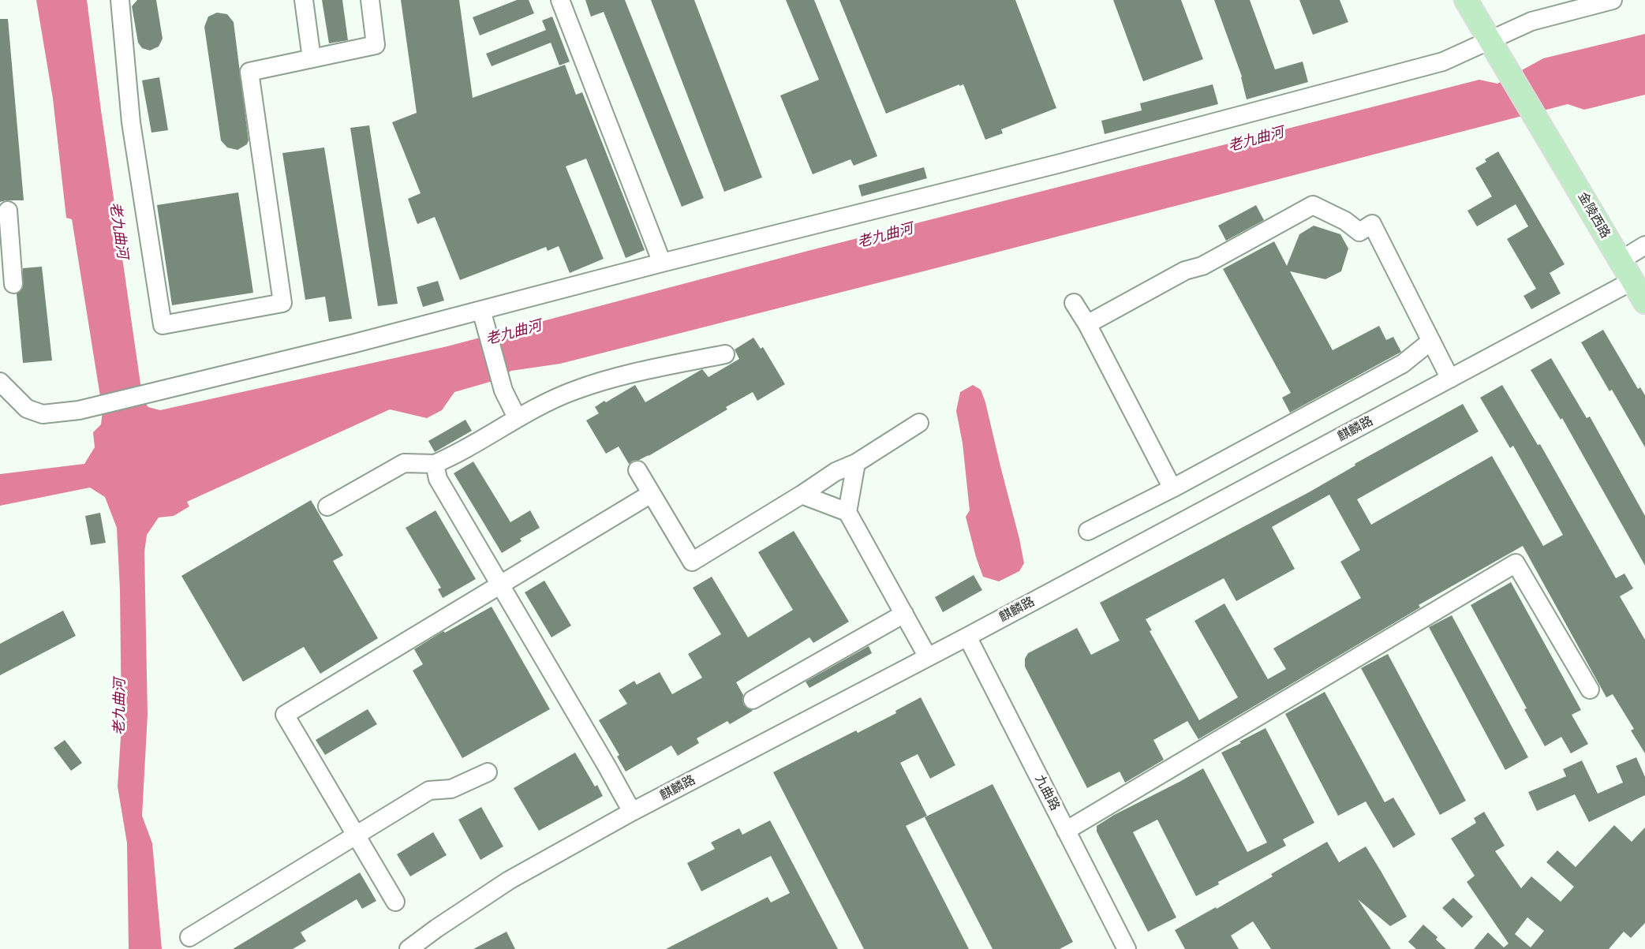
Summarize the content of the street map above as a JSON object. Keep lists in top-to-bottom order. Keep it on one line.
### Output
{"streets":{"main road":["金陵西路"],"street":["麒麟路","九曲路"]},"crossings":[["金陵西路","麒麟路"],["麒麟路","九曲路"]],"water":["老九曲河"]}
